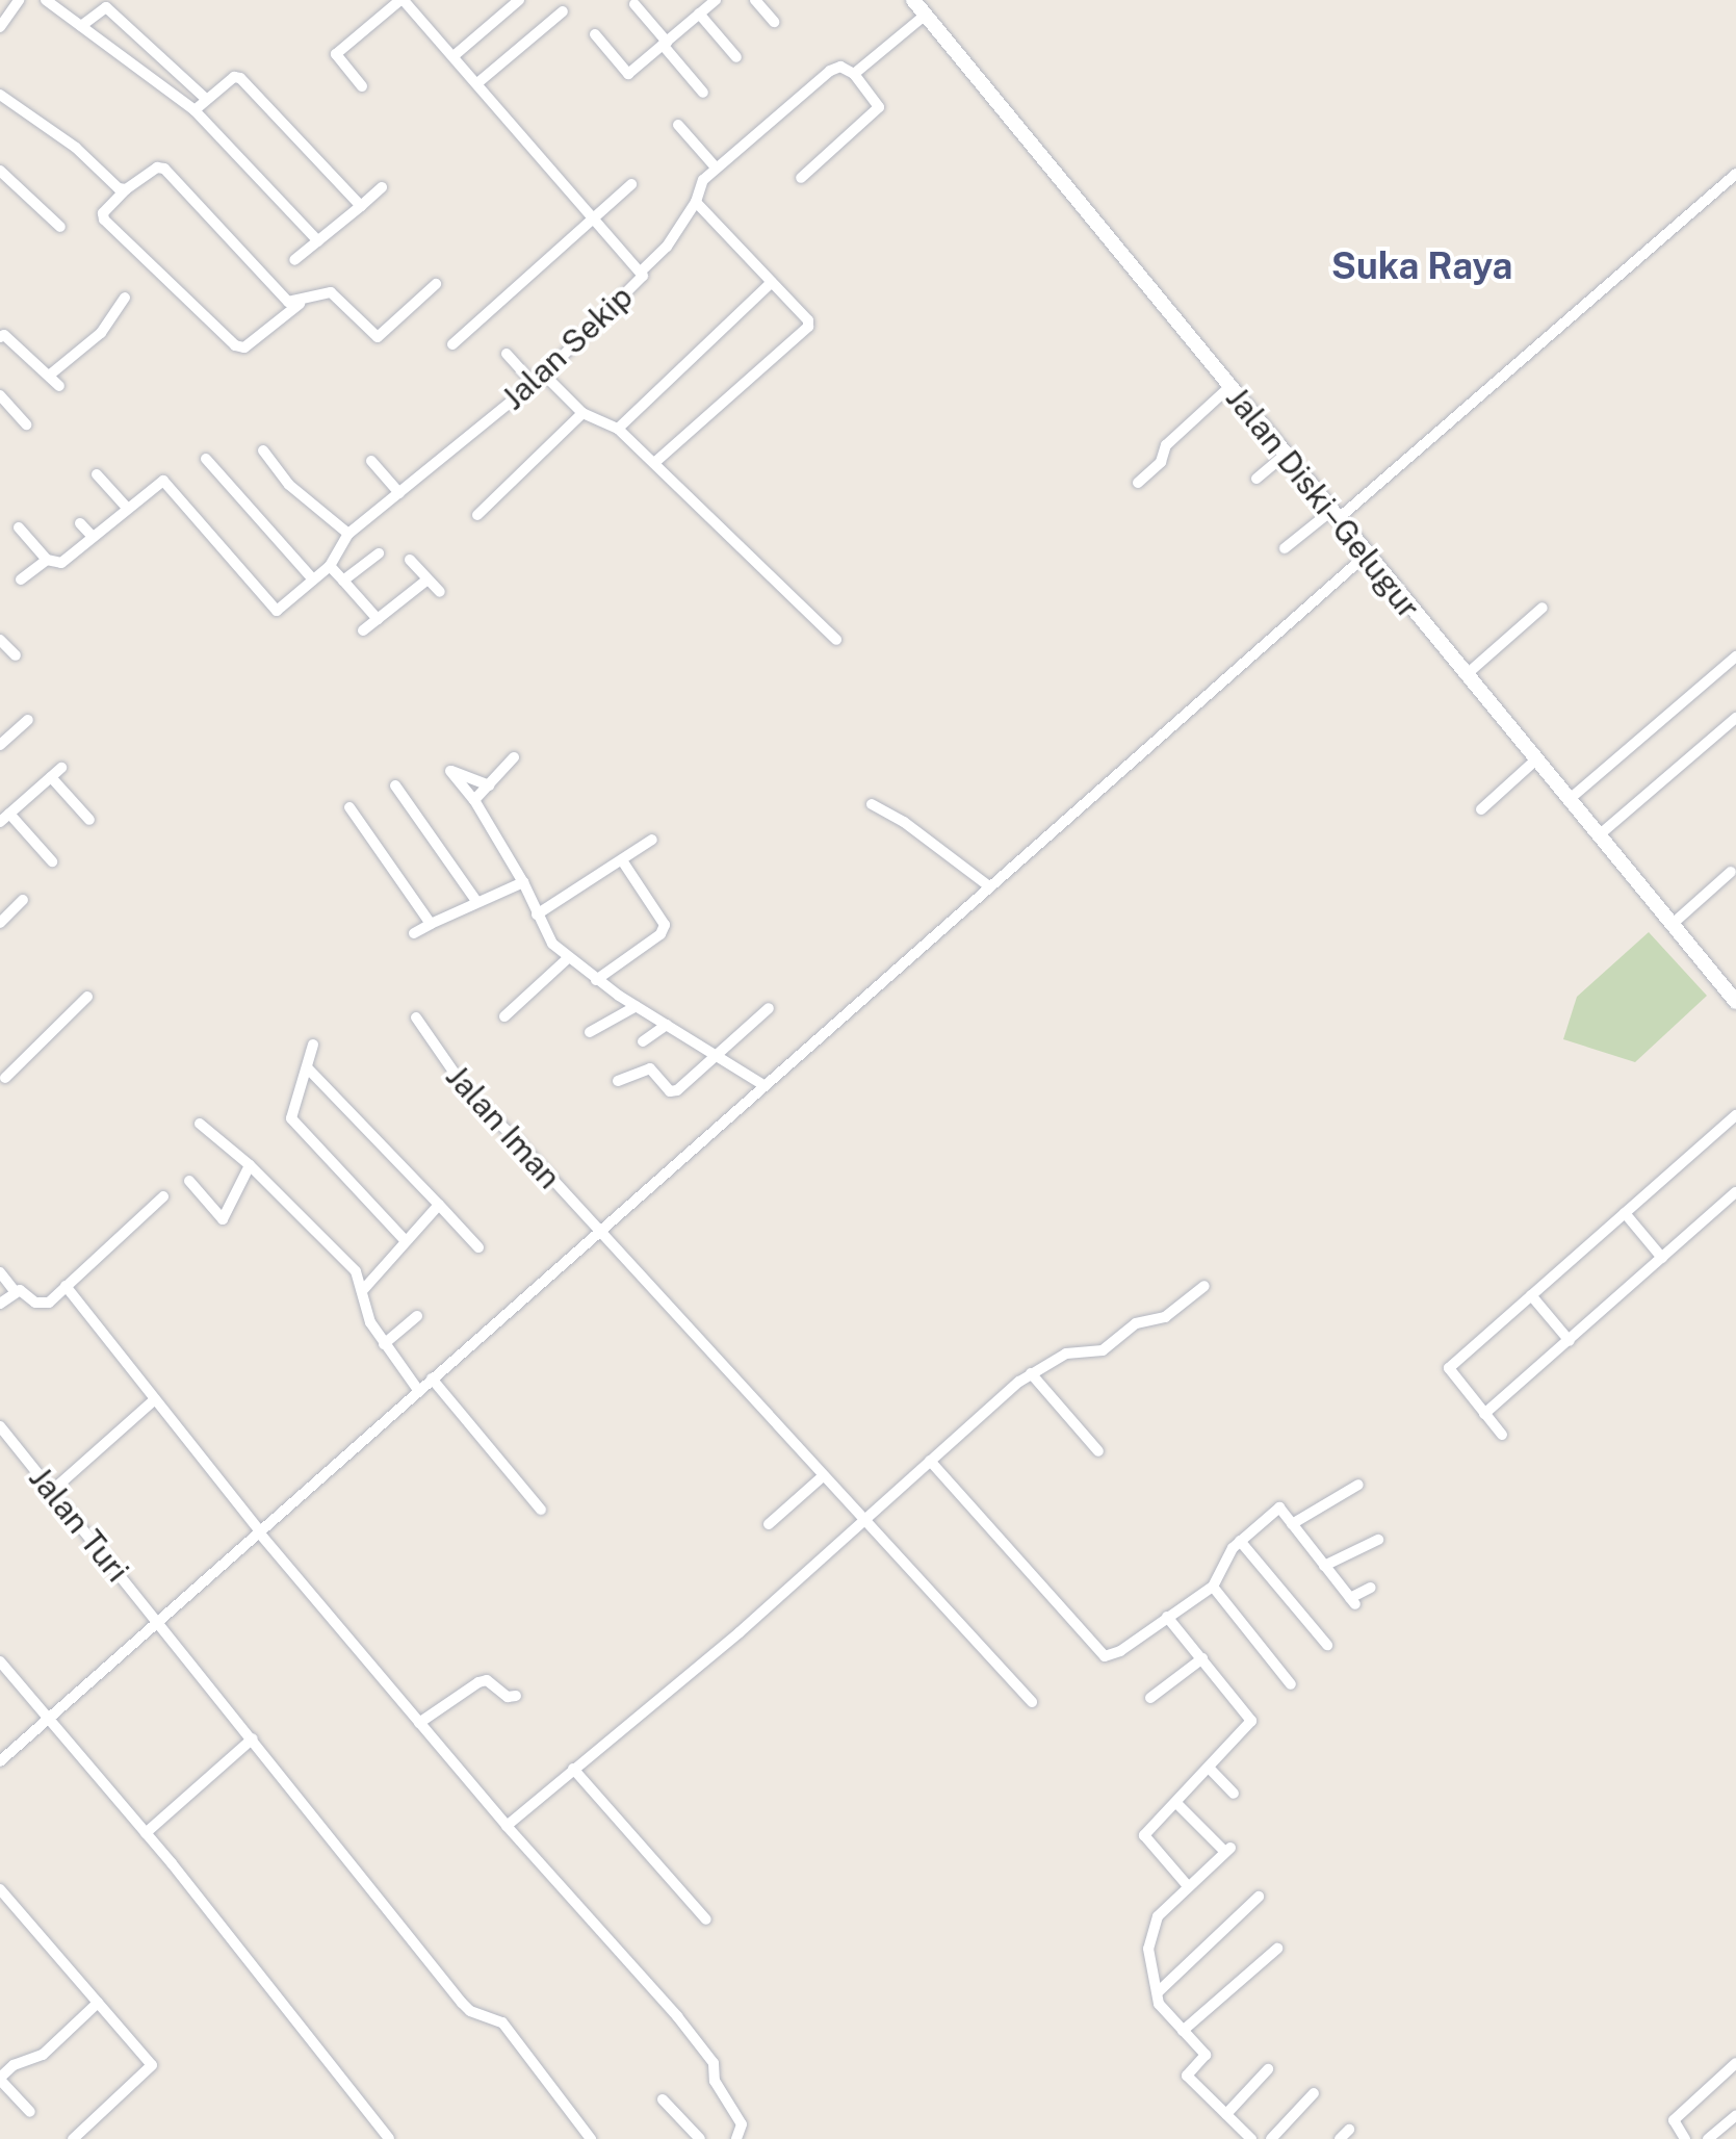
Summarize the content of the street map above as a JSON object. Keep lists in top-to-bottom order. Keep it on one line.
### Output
{"streets":{"main road":["Jalan Diski–Gelugur"],"street":["Jalan Sekip","Jalan Iman","Jalan Turi"]},"districts":["Suka Raya"]}
